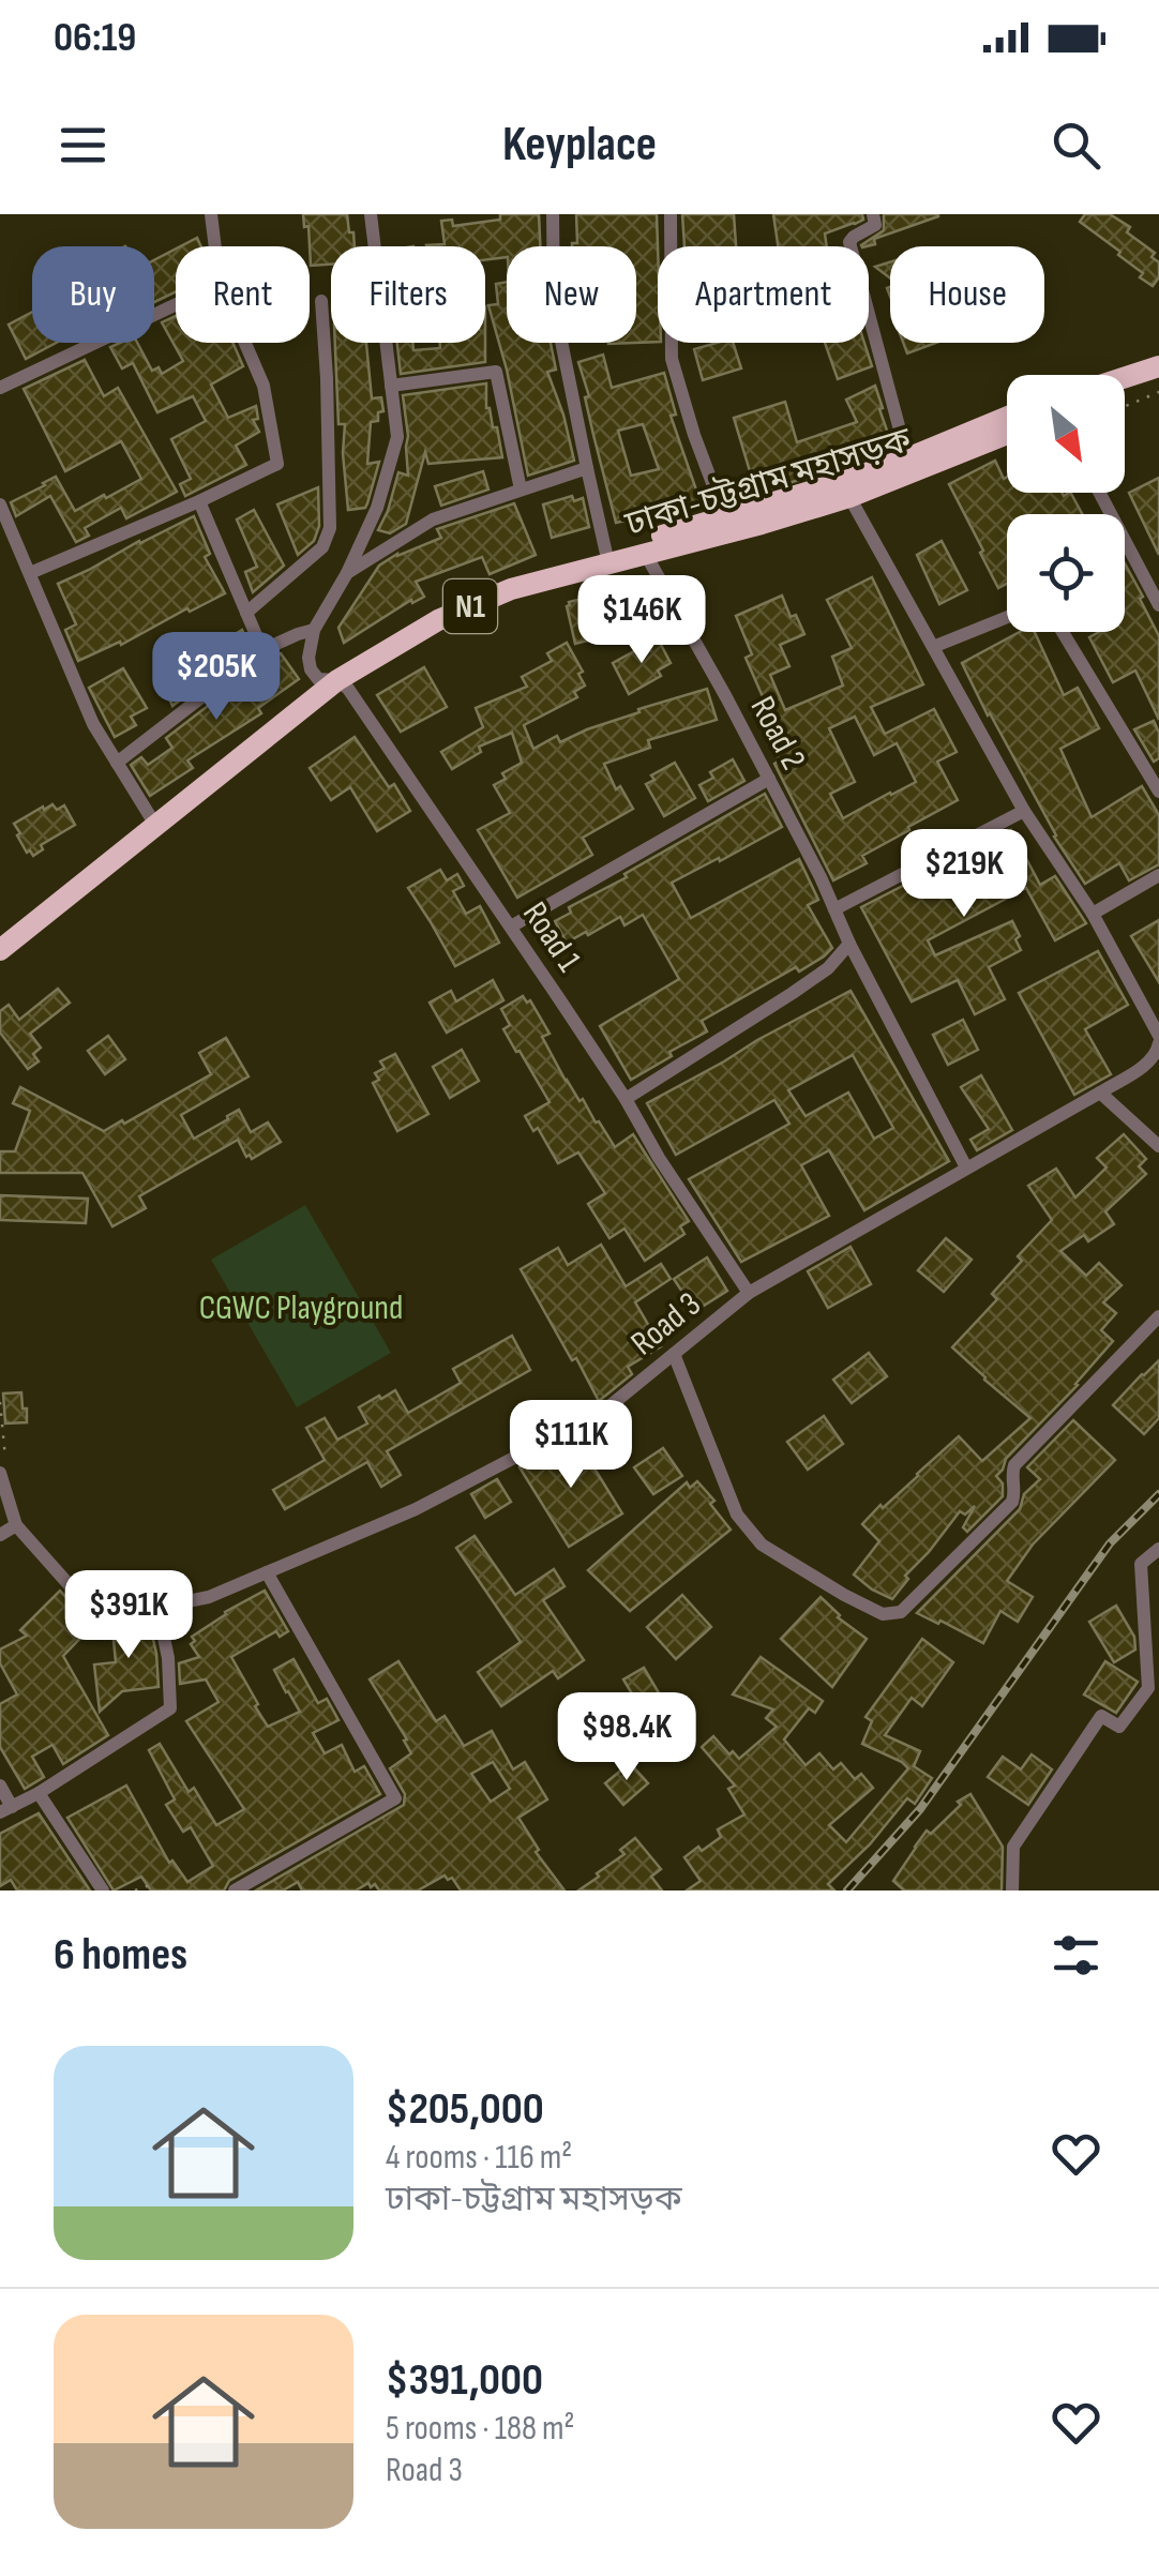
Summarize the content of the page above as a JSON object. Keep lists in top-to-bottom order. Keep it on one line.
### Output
{"streets":{"highway":["ঢাকা-চট্টগ্রাম মহাসড়ক","N1"],"street":["Road 2","Road 1","Road 3"]},"crossings":[["ঢাকা-চট্টগ্রাম মহাসড়ক","Road 2"],["ঢাকা-চট্টগ্রাম মহাসড়ক","Road 1"],["ঢাকা-চট্টগ্রাম মহাসড়ক","Road 3"],["Road 2","Road 3"],["Road 1","Road 3"]],"parks":["CGWC Playground"],"north":"bottom right","page":{"status":"06:19","header":"Keyplace","chip":["Buy","Rent","Filters","New","Apartment","House"],"price":["$146K","$205K","$219K","$111K","$391K","$98.4K"],"heading":"6 homes","list":[{"name":"$205,000","note":"4 rooms · 116 m² · ঢাকা-চট্টগ্রাম মহাসড়ক"},{"name":"$391,000","note":"5 rooms · 188 m² · Road 3"}]}}
